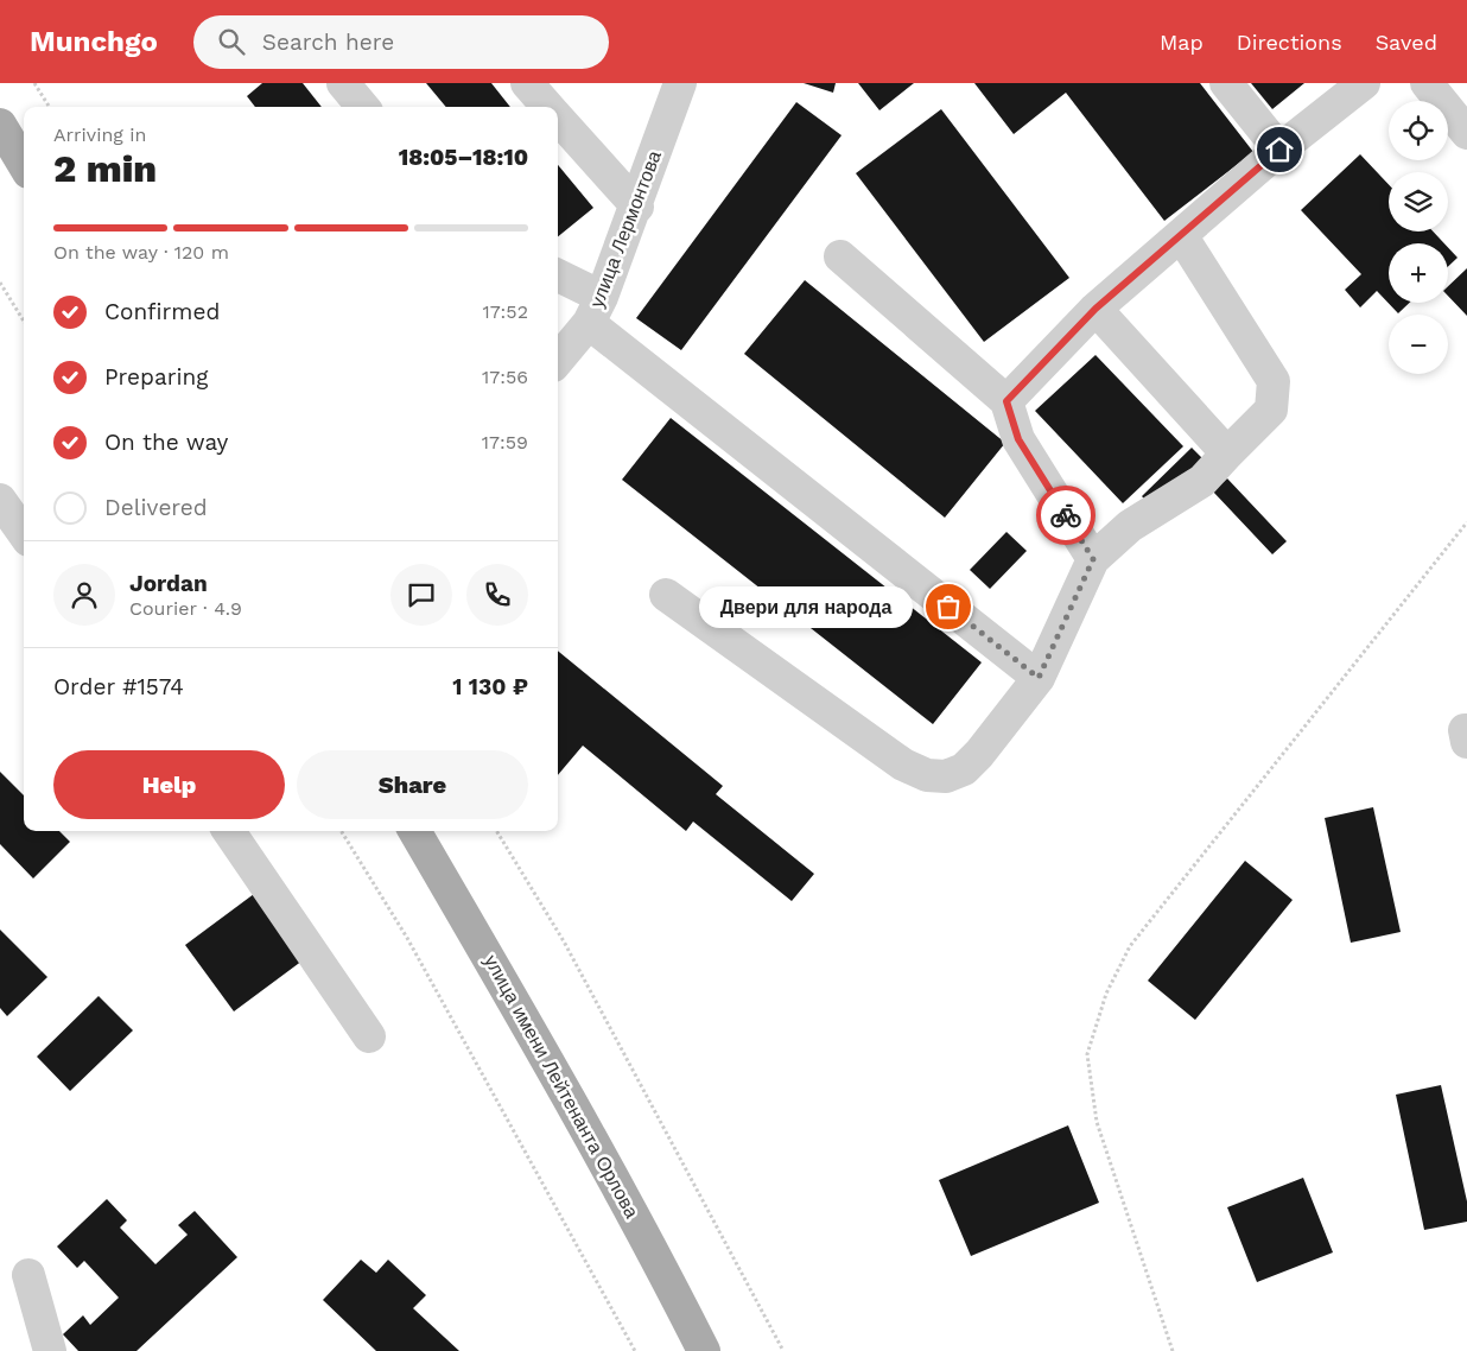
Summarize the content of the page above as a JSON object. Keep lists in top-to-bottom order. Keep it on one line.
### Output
{"streets":{"main road":["улица имени Лейтенанта Орлова"],"lane":["улица Лермонтова"]},"places":["Двери для народа"],"page":{"header":"Munchgo","search":"Search here","nav":["Map","Directions","Saved"],"map_buttons":["+","−"],"heading":["2 min","Arriving in","18:05–18:10"],"panel":["Jordan","Courier · 4.9","Order #1574","1 130 ₽"],"bar":"On the way · 120 m","list":[["Confirmed","17:52"],["Preparing","17:56"],["On the way","17:59"],"Delivered"],"bubble":"Двери для народа","buttons":["Help","Share"]}}
